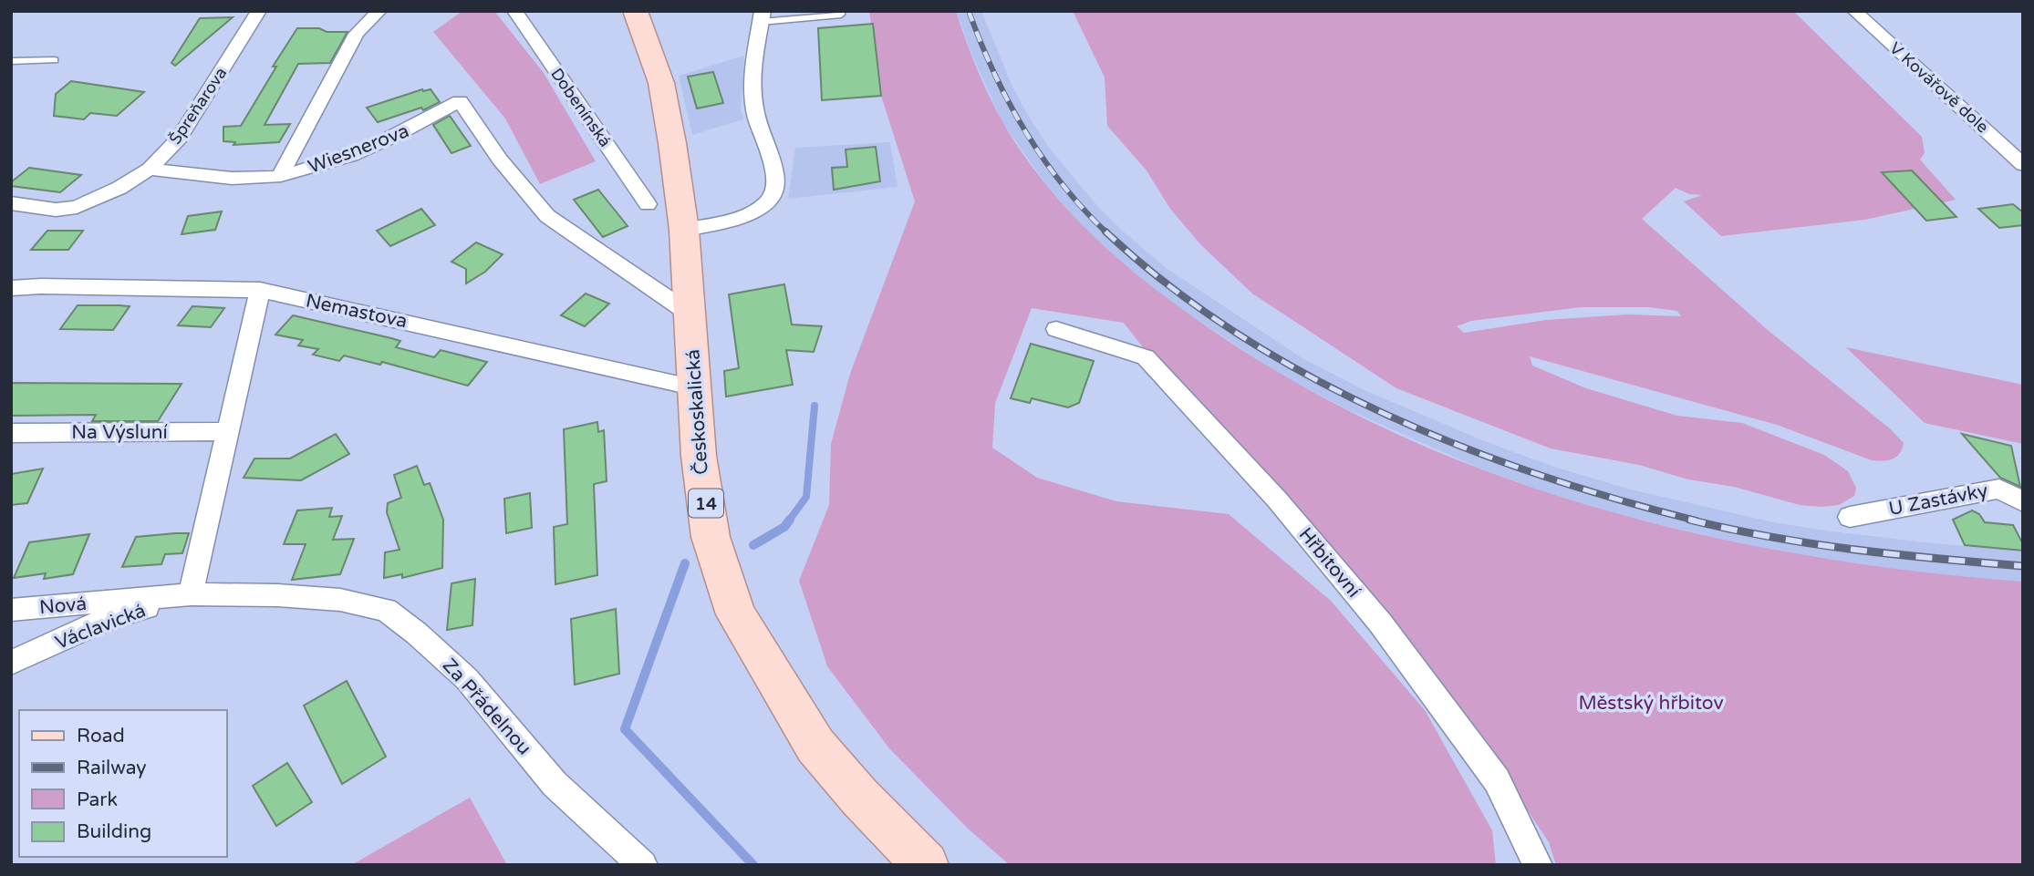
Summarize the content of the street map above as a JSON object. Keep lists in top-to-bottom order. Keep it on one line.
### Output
{"streets":{"main road":["Českoskalická","14"],"street":["V Kovářově dole","Špreňarova","Dobenínská","Wiesnerova","Nemastova","Na Výsluní","U Zastávky","Hřbitovní","Nová","Václavická","Za Přádelnou"]},"crossings":[["Wiesnerova","Českoskalická"],["Nemastova","Českoskalická"],["Nová","Václavická"],["Nová","Za Přádelnou"],["Václavická","Za Přádelnou"]],"parks":["Městský hřbitov"],"legend":["Road","Railway","Park","Building"]}
